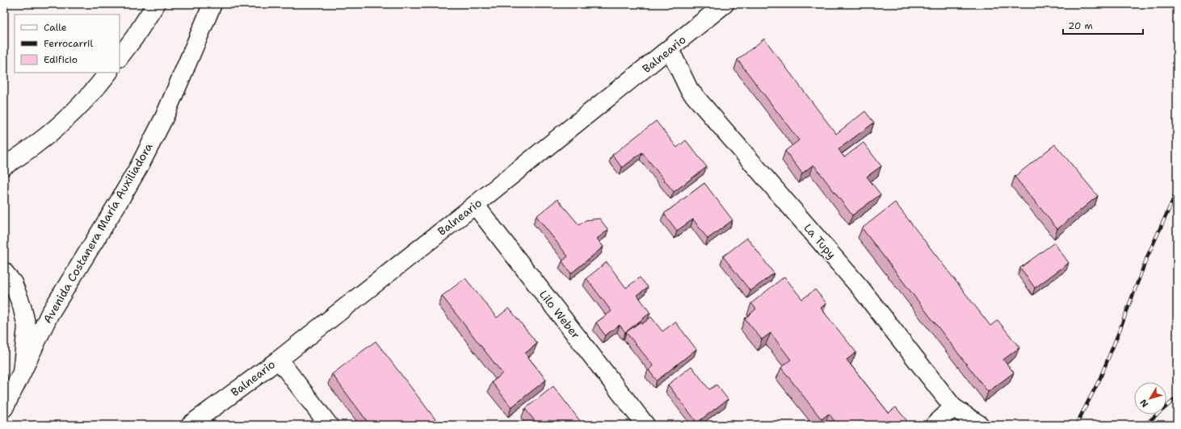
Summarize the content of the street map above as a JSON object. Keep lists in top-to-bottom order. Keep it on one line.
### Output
{"streets":{"street":["Balneario","Avenida Costanera María Auxiliadora","La Tupy","Lilo Weber"]},"crossings":[["Balneario","La Tupy"],["Balneario","Lilo Weber"]],"legend":["Calle","Ferrocarril","Edificio"],"scale_bar":"20 m","north":"bottom left"}
